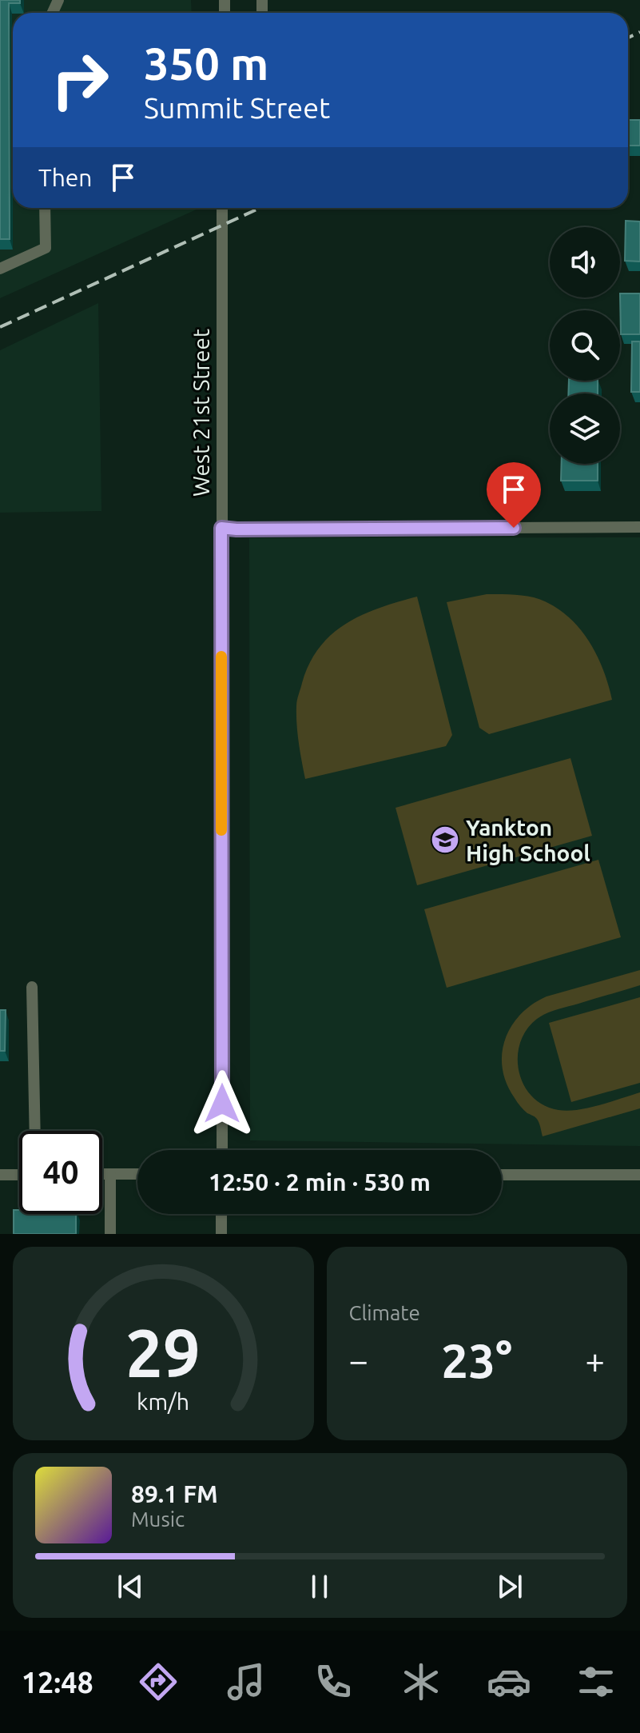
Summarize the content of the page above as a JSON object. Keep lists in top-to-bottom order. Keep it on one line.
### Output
{"streets":{"street":["West 21st Street"]},"places":{"school or university":["Yankton High School"]},"page":{"turn":["350 m","Summit Street"],"then":"Then","limit":"40","trip":"12:50 · 2 min · 530 m","tile":"Climate","heat":["−","23°","+"],"song":["89.1 FM","Music"],"tabs":"12:48","gauge":["29","km/h"]}}
